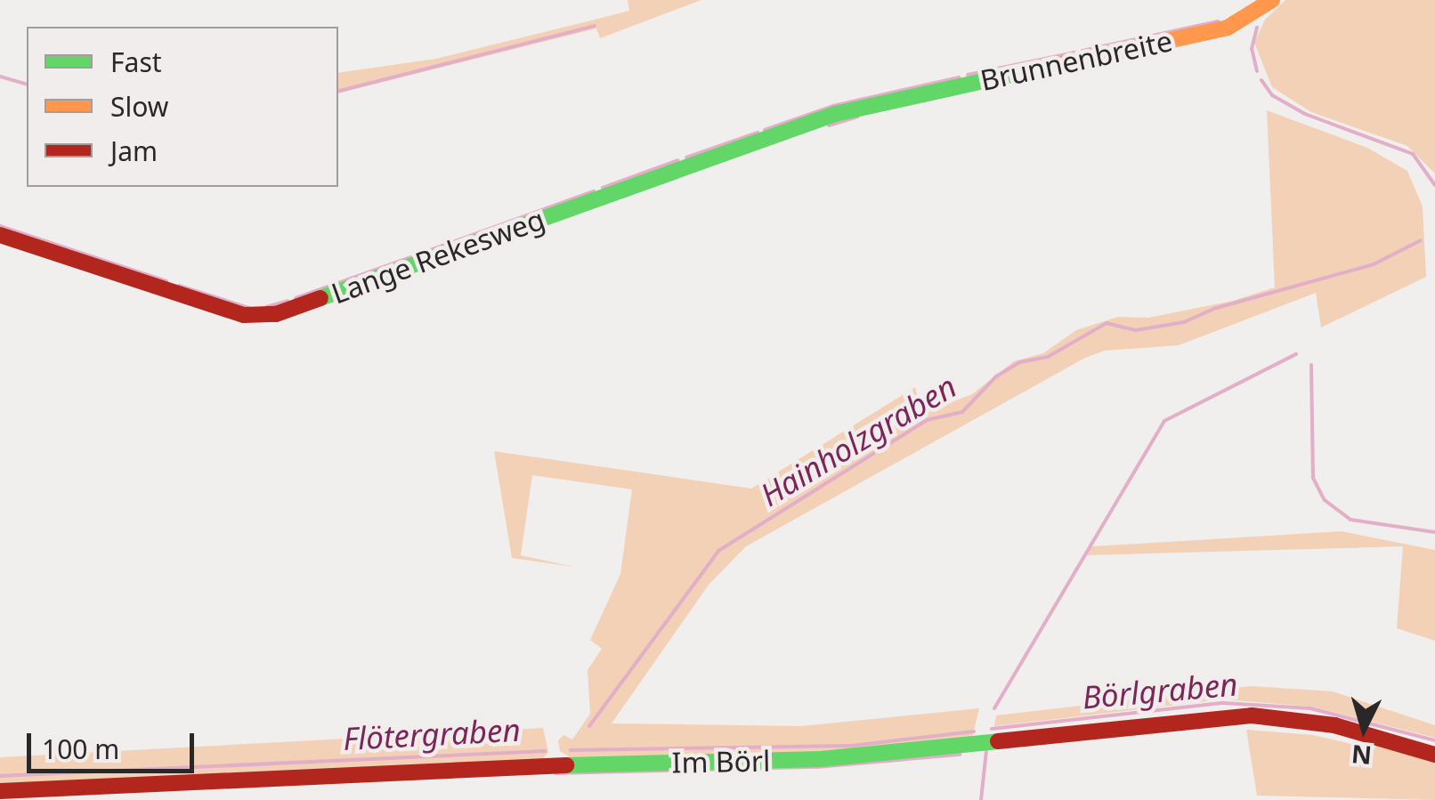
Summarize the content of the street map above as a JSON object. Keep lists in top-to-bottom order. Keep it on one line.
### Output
{"streets":{"street":["Brunnenbreite","Lange Rekesweg","Im Börl"]},"crossings":[["Brunnenbreite","Lange Rekesweg"]],"water":["Hainholzgraben","Börlgraben","Flötergraben"],"legend":["Fast","Slow","Jam"],"scale_bar":"100 m","north":"bottom"}
